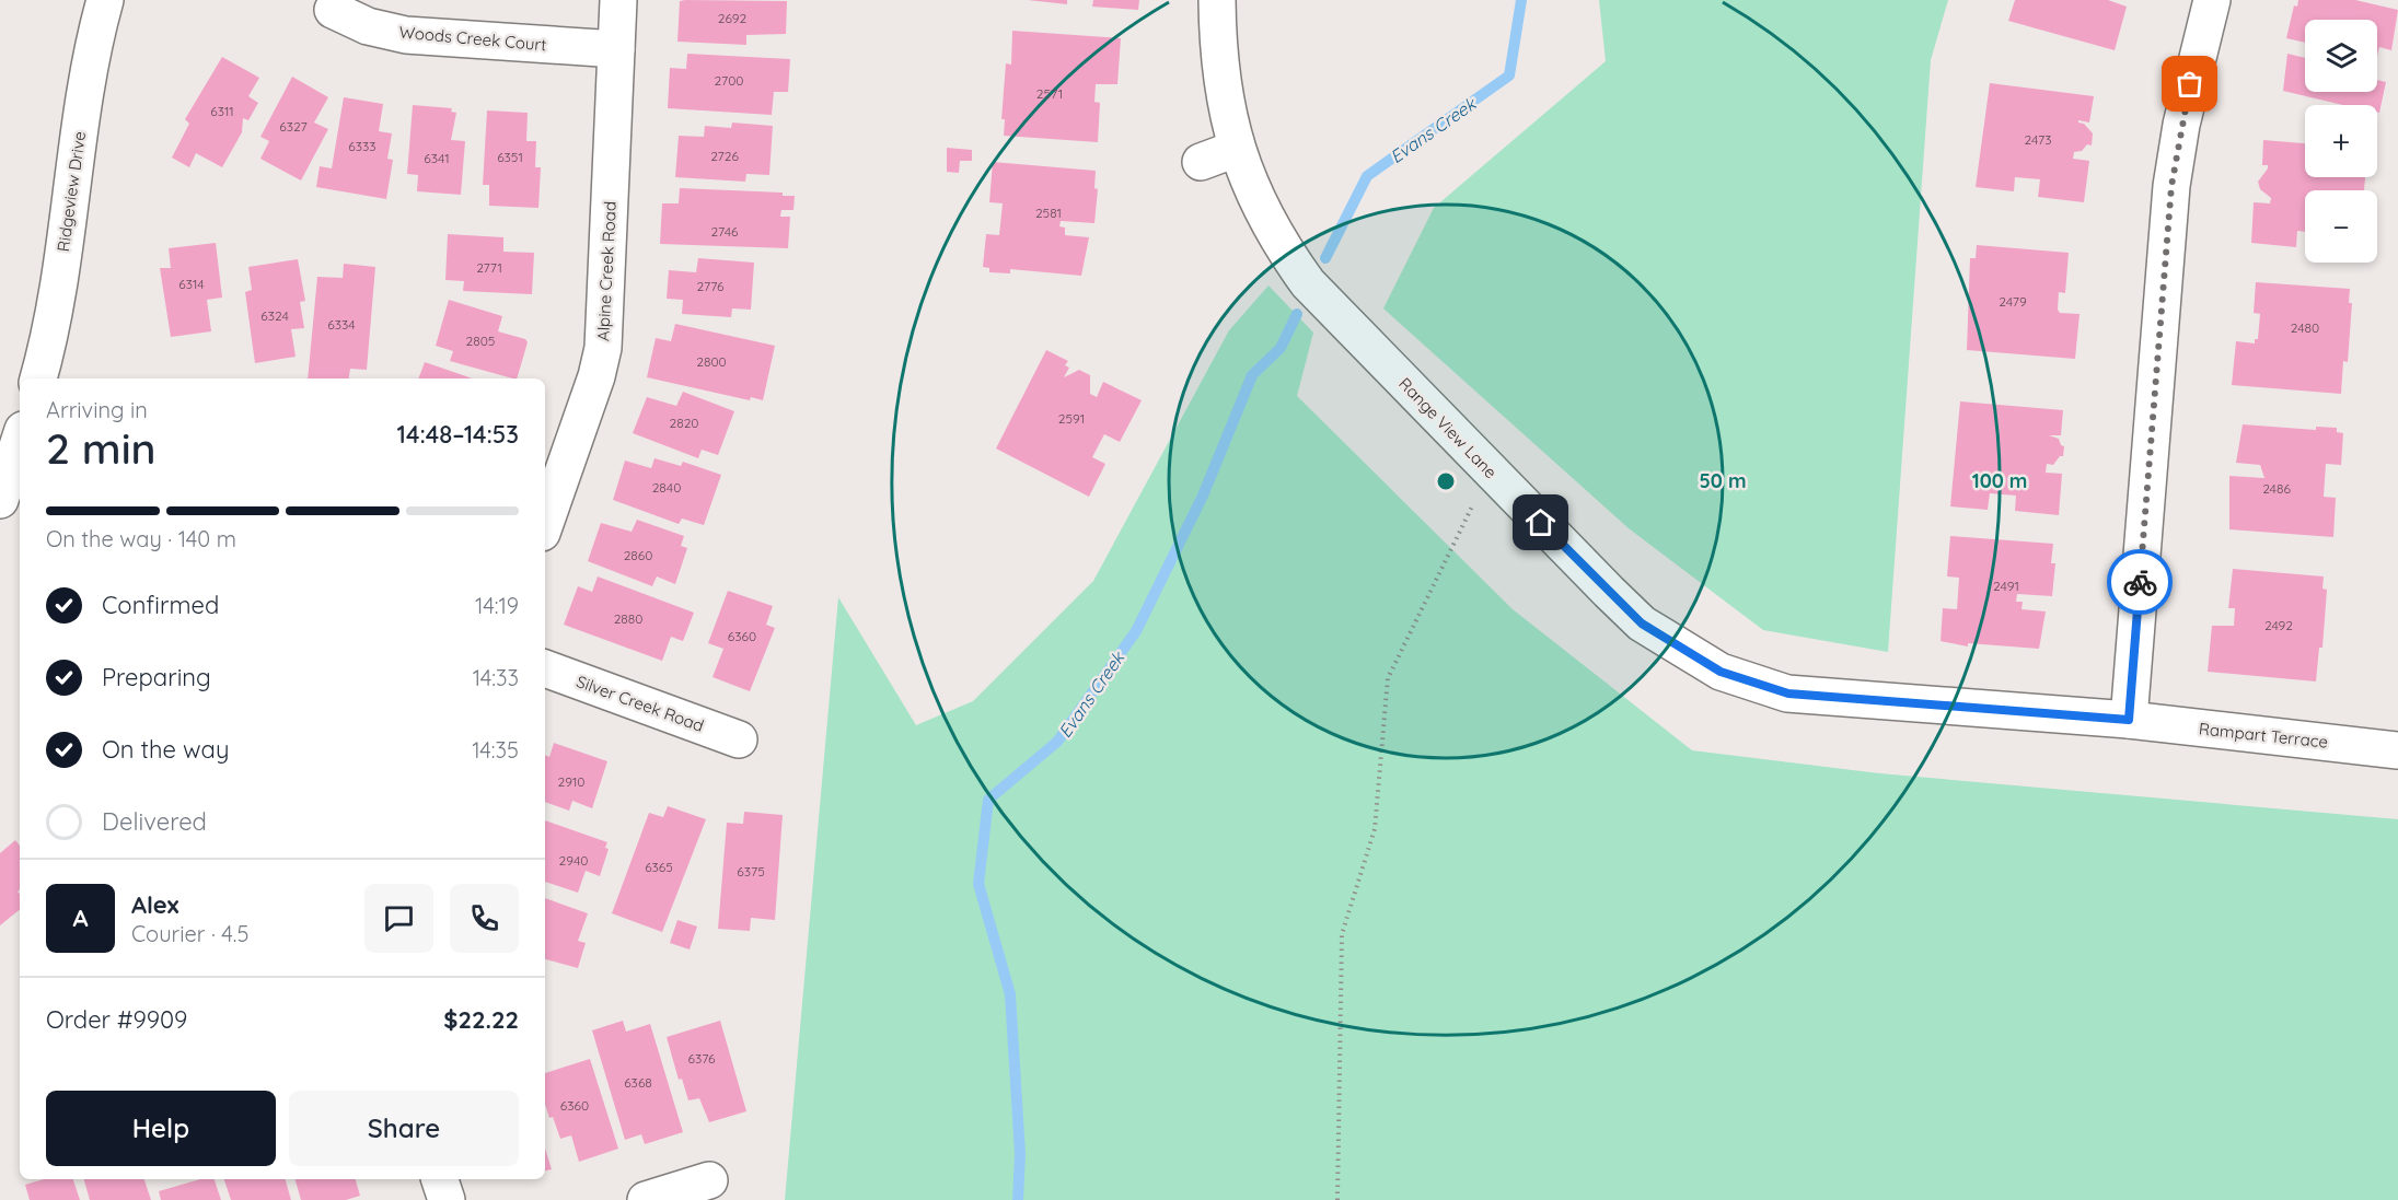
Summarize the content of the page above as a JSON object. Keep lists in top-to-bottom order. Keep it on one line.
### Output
{"streets":{"street":["Woods Creek Court","Ridgeview Drive","Alpine Creek Road","Range View Lane","Silver Creek Road","Rampart Terrace"]},"crossings":[["Woods Creek Court","Alpine Creek Road"],["Range View Lane","Rampart Terrace"]],"water":["Evans Creek"],"house_numbers":["2692","2700","2571","6311","6327","2473","6333","2726","6351","6341","2581","2746","2771","6314","2776","2479","6324","6334","2480","2805","2800","2591","2820","2840","2486","2860","2491","2880","2492","6360","2910","2940","6365","6375","6376","6368","6360"],"page":{"map_buttons":["+","−"],"heading":["2 min","Arriving in","14:48–14:53"],"panel":["Alex","Courier · 4.5","Order #9909","$22.22"],"bar":"On the way · 140 m","list":[["Confirmed","14:19"],["Preparing","14:33"],["On the way","14:35"],"Delivered"],"round":"A","buttons":["Help","Share"]},"rings":["50 m","100 m"]}
